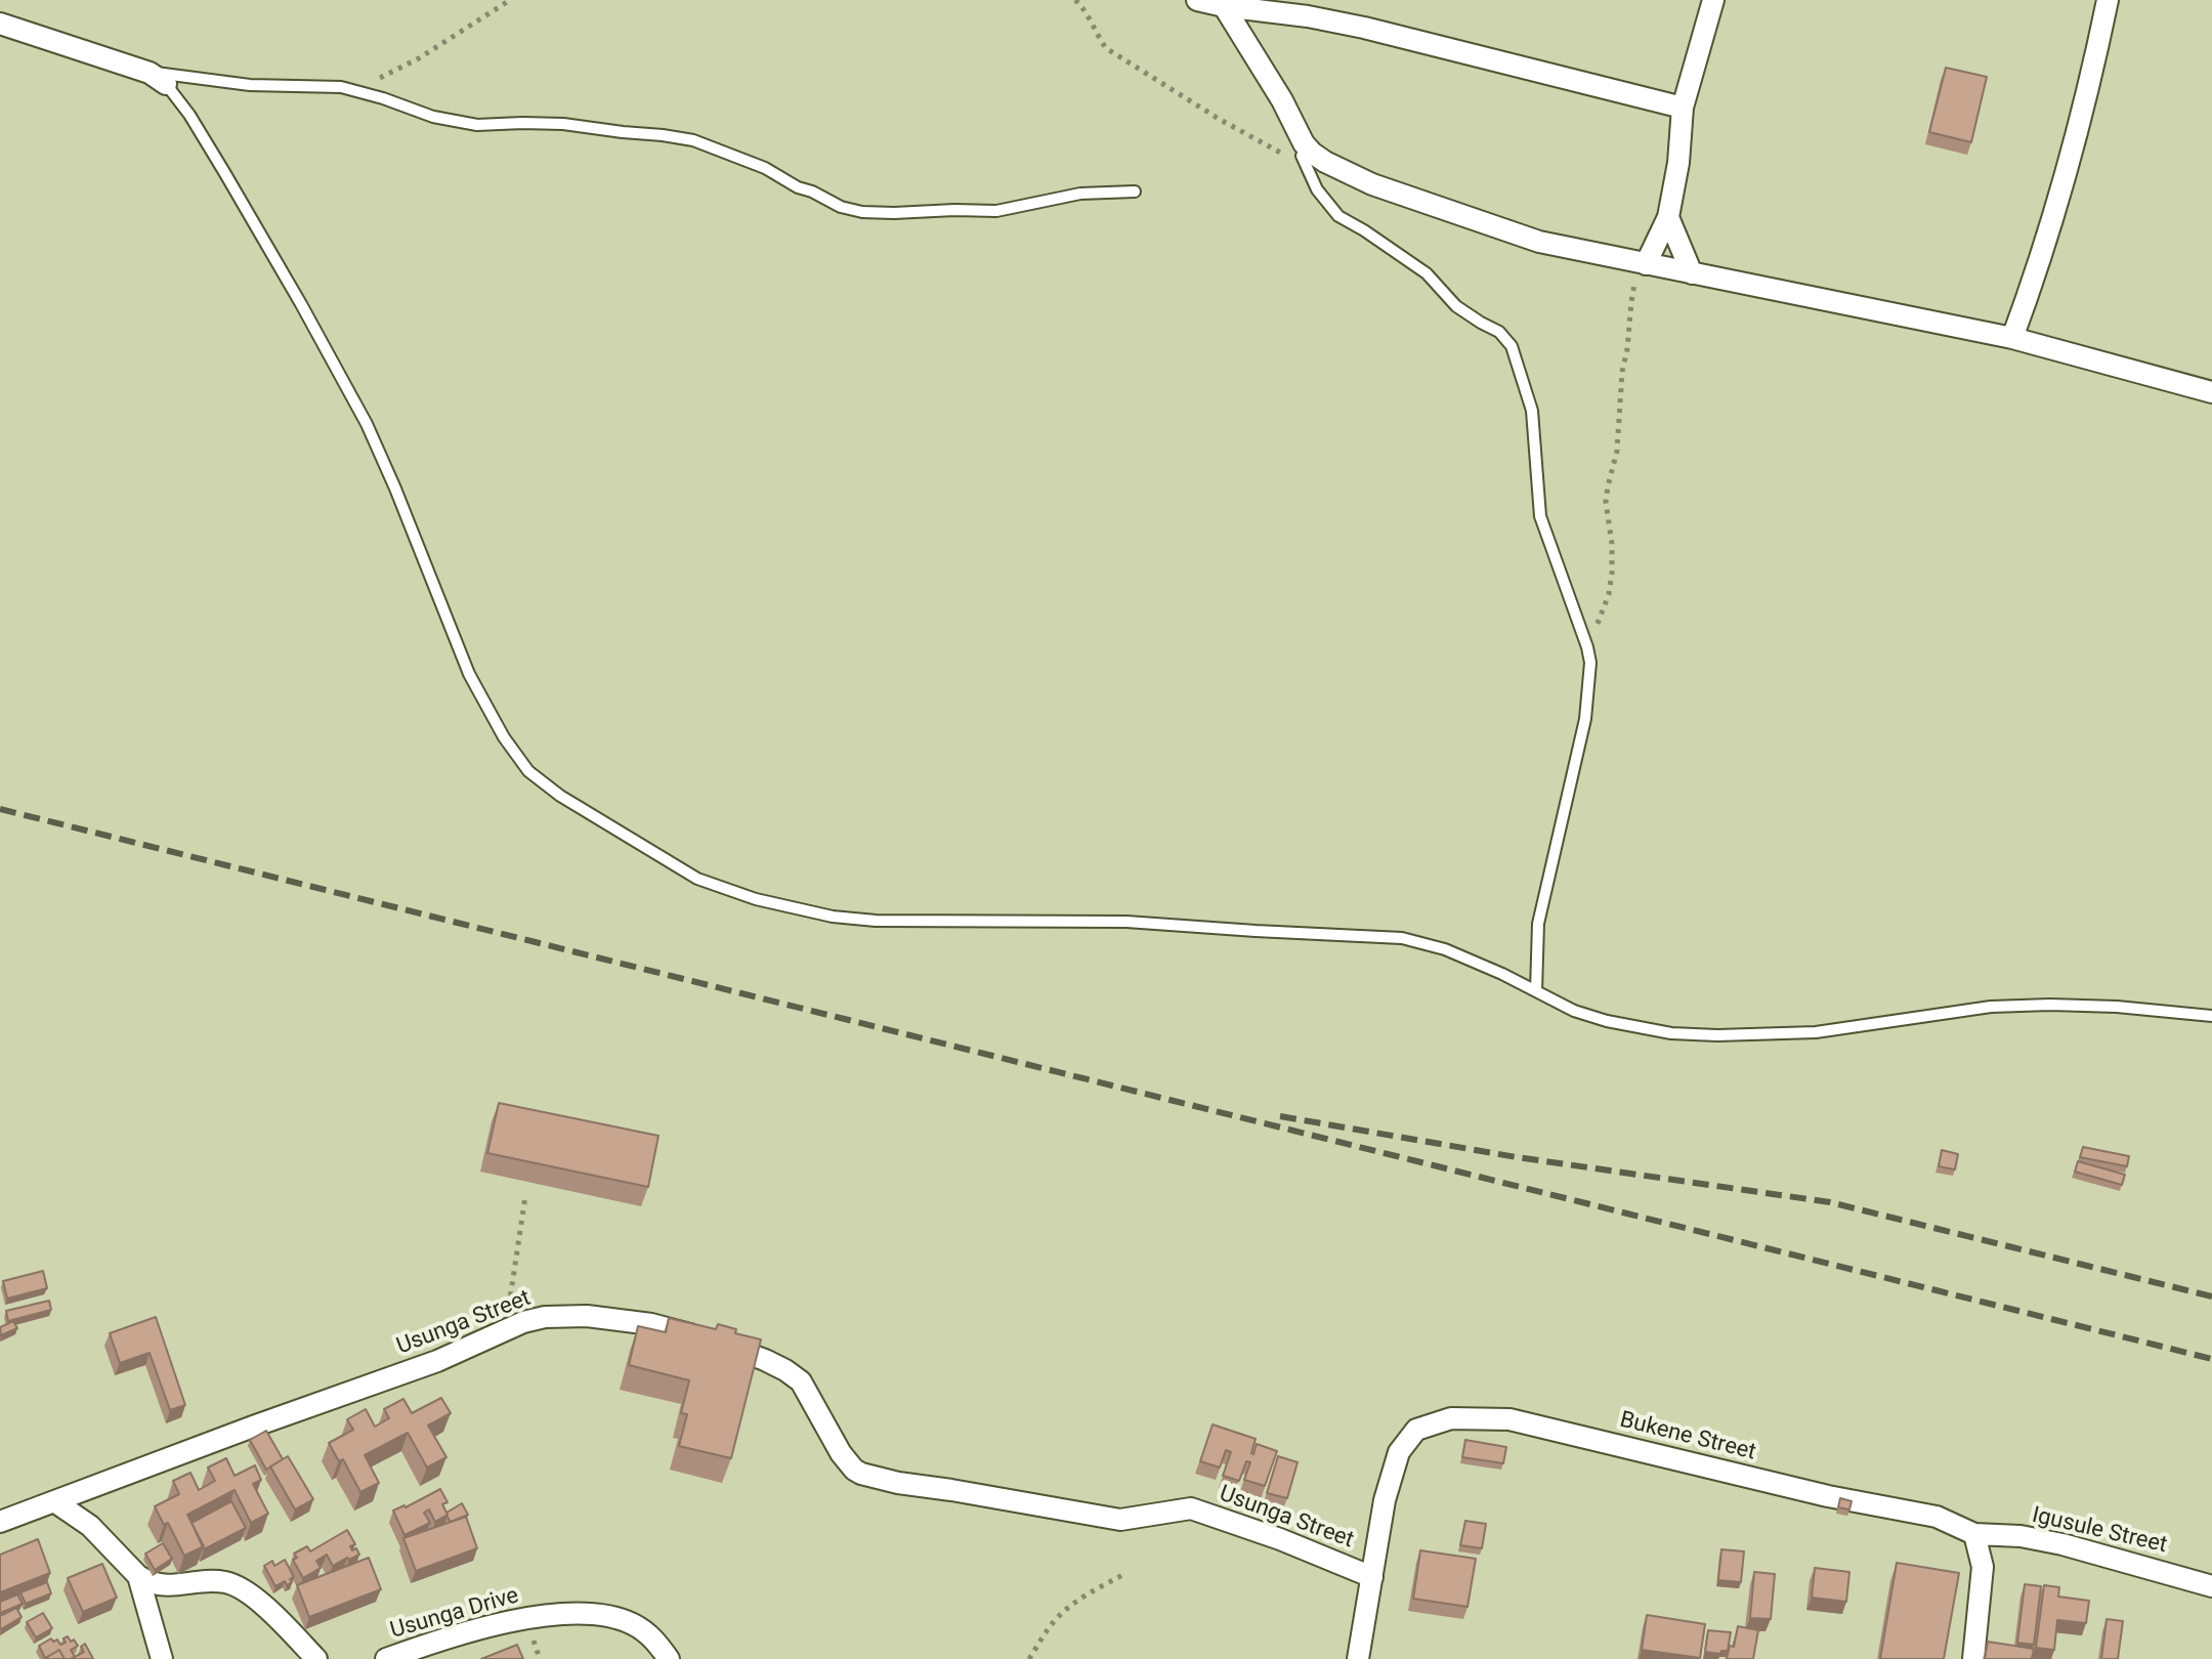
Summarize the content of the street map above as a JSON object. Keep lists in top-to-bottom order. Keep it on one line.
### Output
{"streets":{"street":["Usunga Street","Bukene Street","Igusule Street","Usunga Drive"]},"crossings":[["Usunga Street","Bukene Street"],["Bukene Street","Igusule Street"]]}
